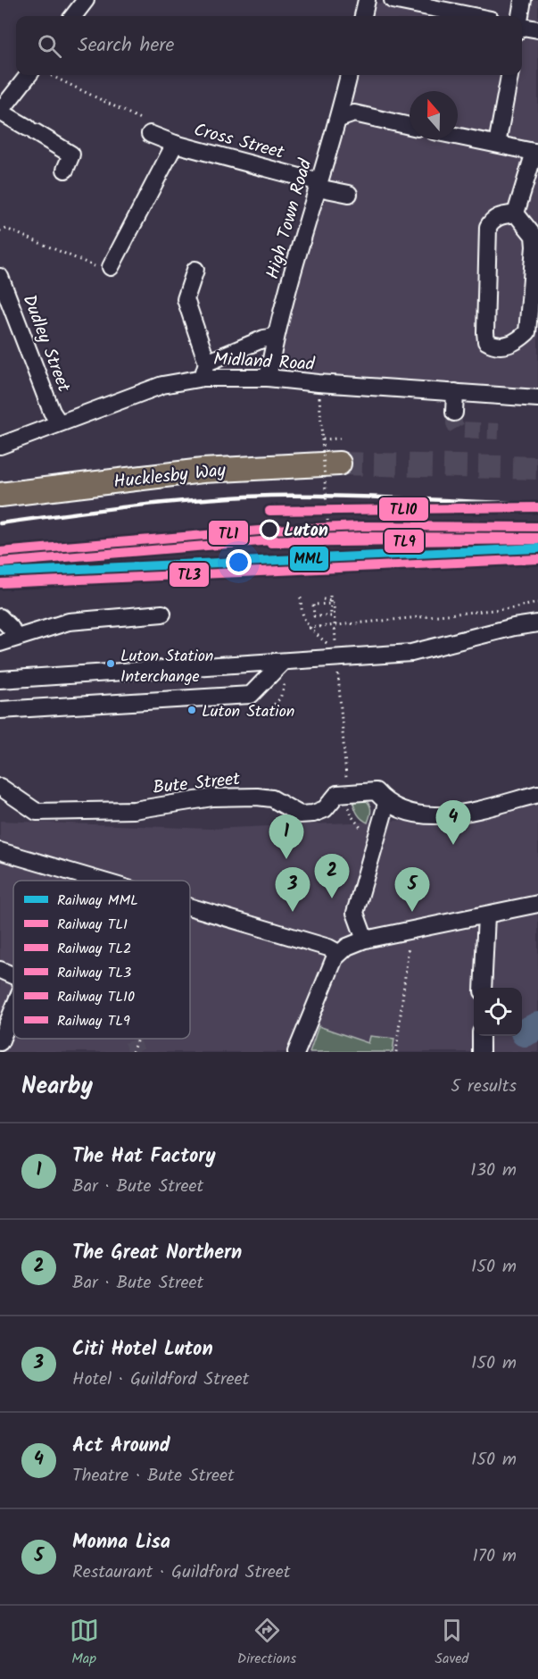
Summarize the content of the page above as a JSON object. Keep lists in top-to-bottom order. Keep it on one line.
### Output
{"streets":{"highway":["Hucklesby Way"],"street":["Cross Street","High Town Road","Dudley Street","Midland Road","Bute Street"]},"crossings":[["Cross Street","High Town Road"],["High Town Road","Midland Road"],["Dudley Street","Midland Road"]],"places":["Luton","Luton Station Interchange","Luton Station"],"lines":["rail line TL10","rail line TL1","rail line TL2","rail line TL9","rail line MML","rail line TL3"],"legend":["Railway MML","Railway TL1","Railway TL2","Railway TL3","Railway TL10","Railway TL9"],"north":"top","page":{"search":"Search here","pins":["4","1","2","3","5"],"heading":["Nearby","5 results"],"list":[{"mark":"1","name":"The Hat Factory","note":"Bar · Bute Street","value":"130 m"},{"mark":"2","name":"The Great Northern","note":"Bar · Bute Street","value":"150 m"},{"mark":"3","name":"Citi Hotel Luton","note":"Hotel · Guildford Street","value":"150 m"},{"mark":"4","name":"Act Around","note":"Theatre · Bute Street","value":"150 m"},{"mark":"5","name":"Monna Lisa","note":"Restaurant · Guildford Street","value":"170 m"}],"nav":["Map","Directions","Saved"]}}
